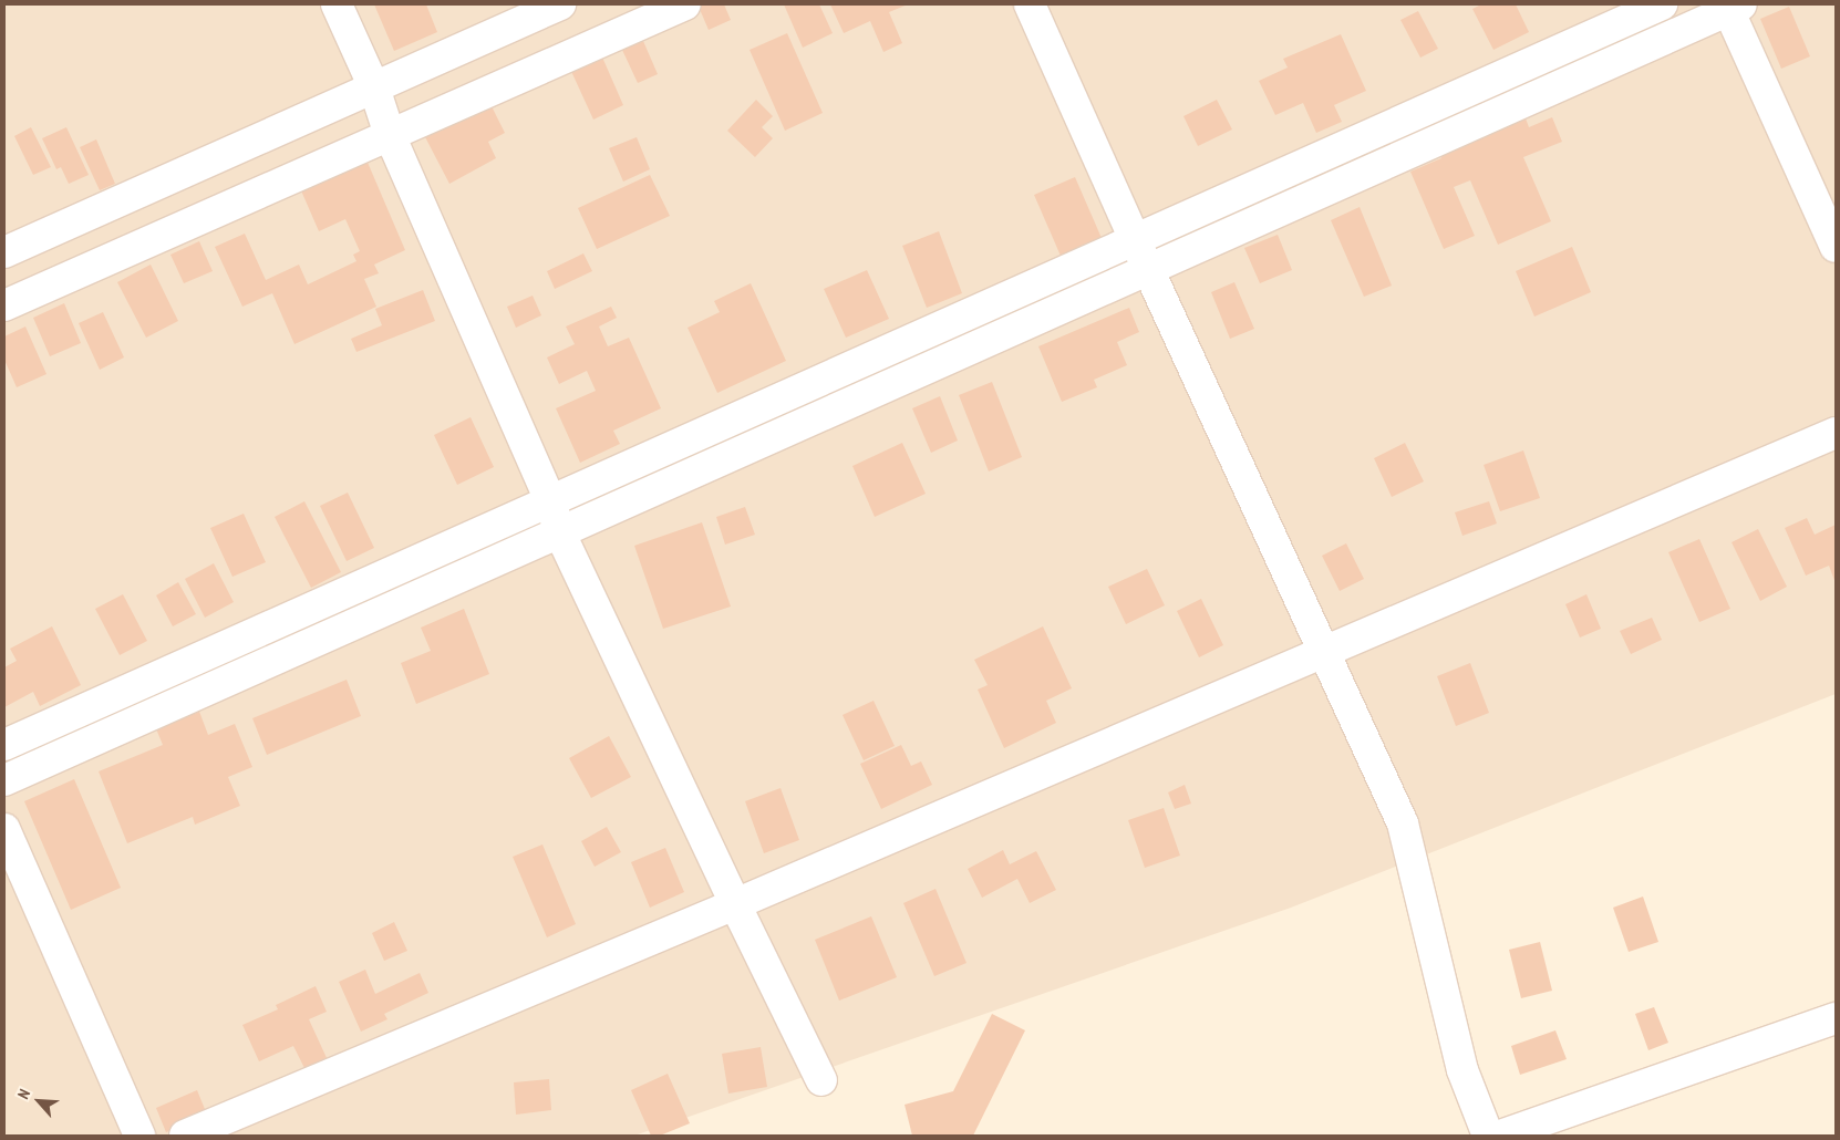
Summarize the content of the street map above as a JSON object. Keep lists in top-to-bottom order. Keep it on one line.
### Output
{"north":"top left"}
